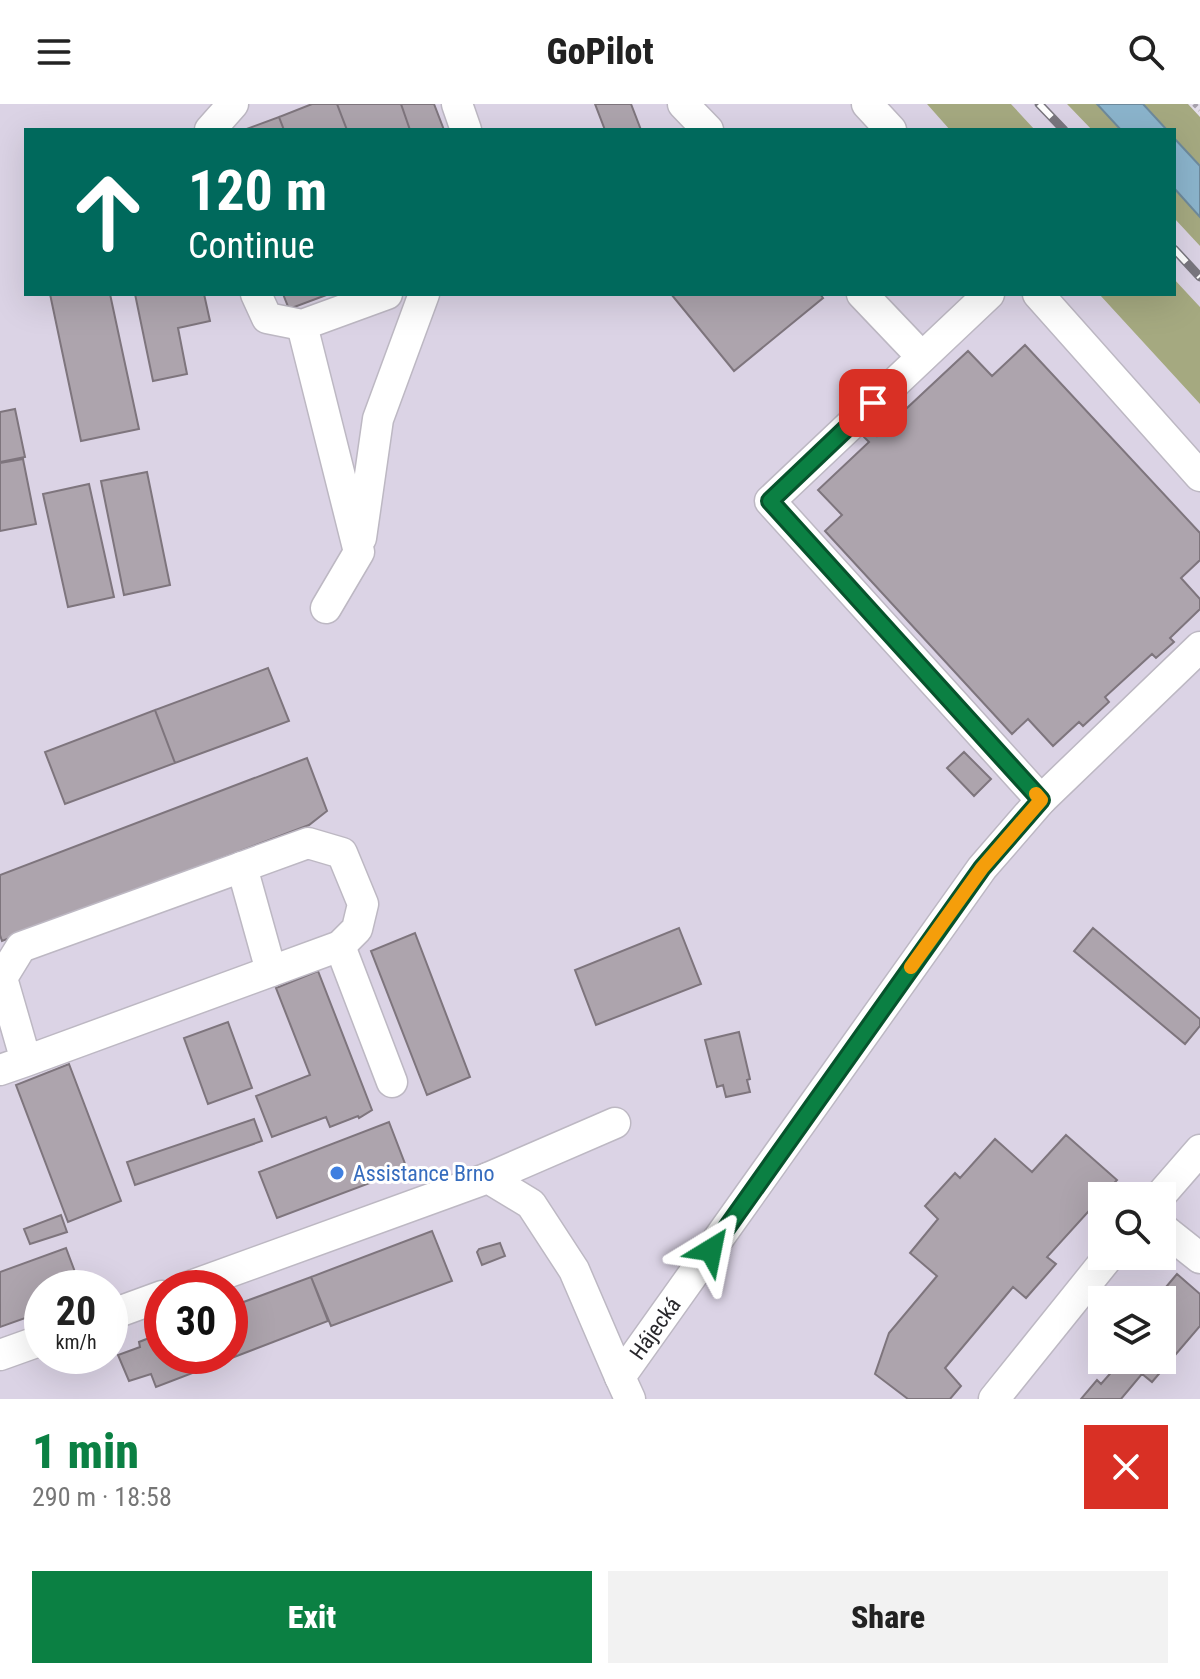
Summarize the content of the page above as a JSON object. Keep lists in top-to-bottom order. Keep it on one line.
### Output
{"streets":{"street":["Hájecká"]},"places":["Assistance Brno"],"page":{"header":"GoPilot","turn":["120 m","Continue"],"speed":"20 km/h","limit":"30","heading":["1 min","290 m · 18:58"],"buttons":["Exit","Share"]}}
